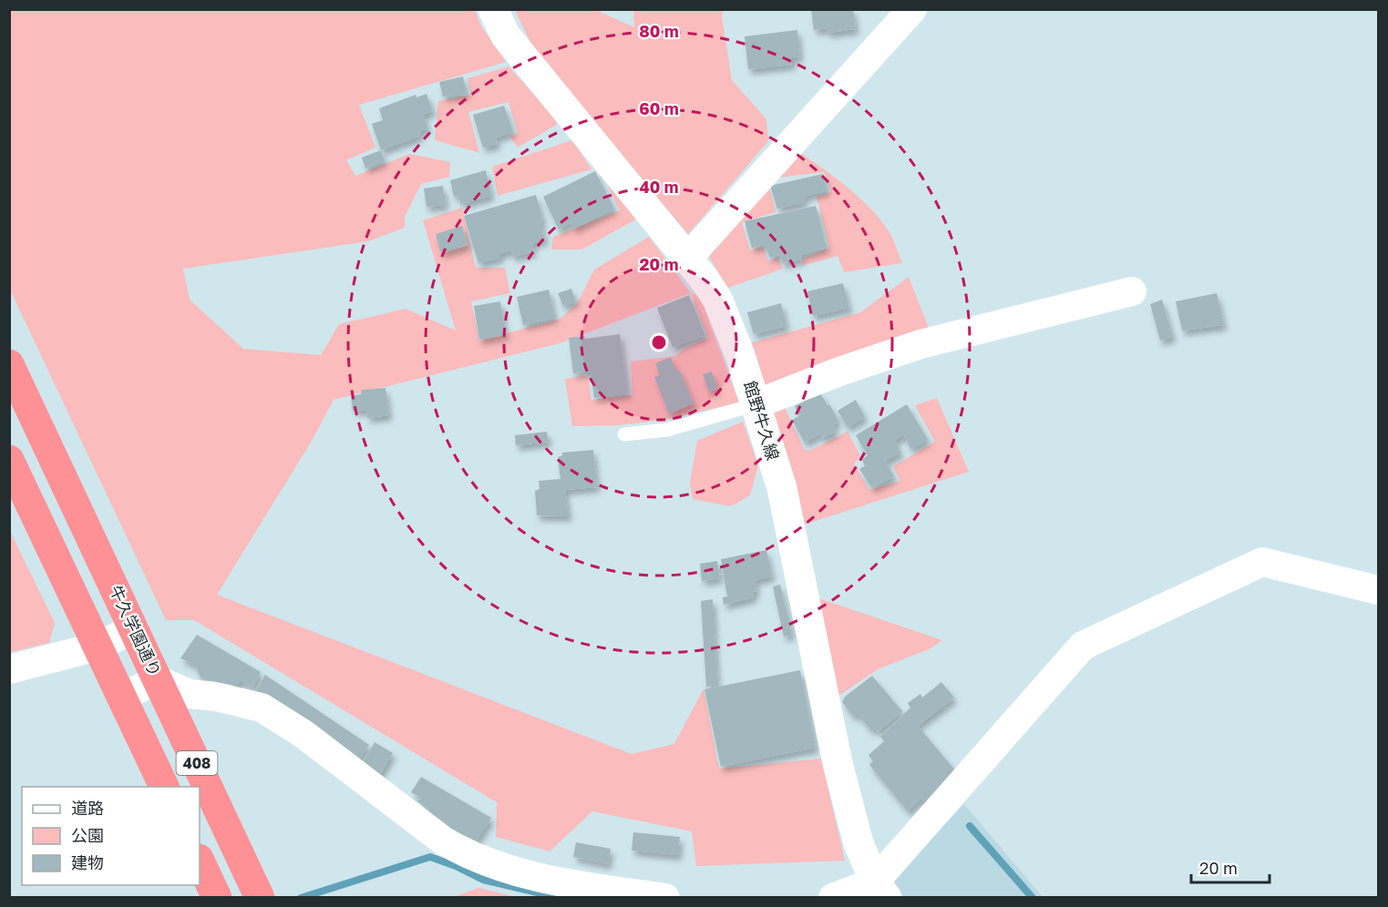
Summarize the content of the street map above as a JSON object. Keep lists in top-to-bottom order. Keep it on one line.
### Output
{"streets":{"highway":["牛久学園通り","408"],"main road":["館野牛久線"]},"legend":["道路","公園","建物"],"scale_bar":"20 m","rings":["80 m","60 m","40 m","20 m"]}
